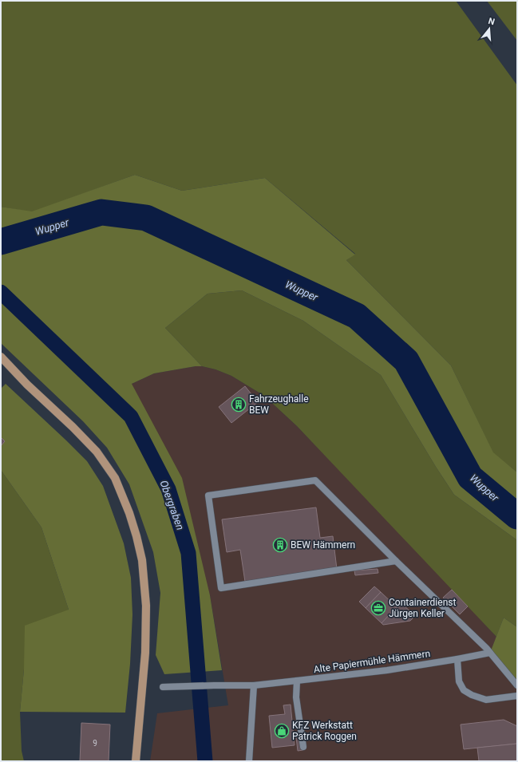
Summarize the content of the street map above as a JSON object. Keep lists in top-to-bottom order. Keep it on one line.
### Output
{"streets":{"lane":["Alte Papiermühle Hämmern"]},"water":["Wupper","Obergraben"],"places":{"building":["Fahrzeughalle BEW","BEW Hämmern"],"office":["Containerdienst Jürgen Keller"],"shop":["KFZ Werkstatt Patrick Roggen"]},"house_numbers":["9"],"north":"top"}
